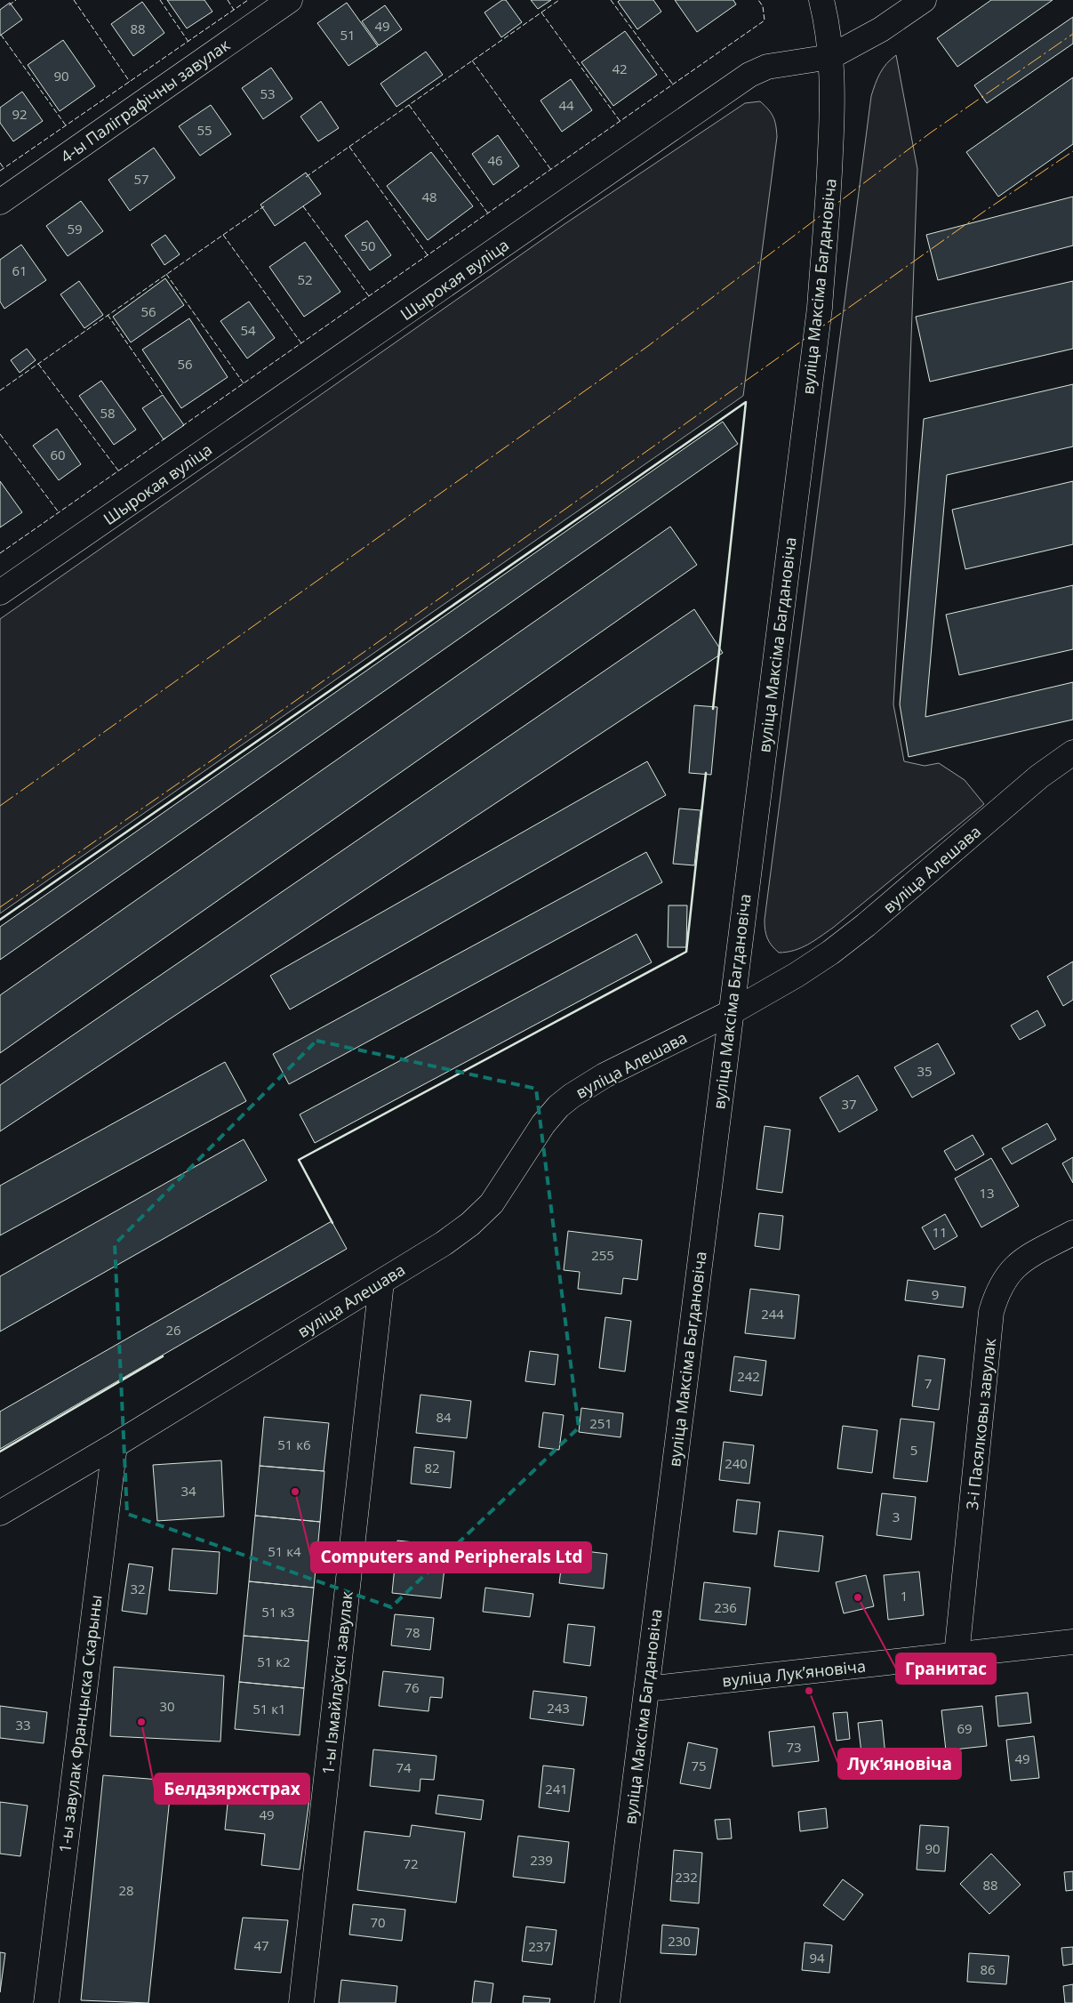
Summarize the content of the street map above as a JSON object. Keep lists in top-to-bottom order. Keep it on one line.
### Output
{"streets":{"street":["4-ы Паліграфічны завулак","Шырокая вуліца","вуліца Максіма Багдановіча","вуліца Алешава","3-і Пасялковы завулак","вуліца Лукʼяновіча","1-ы Ізмайлаўскі завулак","1-ы завулак Францыска Скарыны"]},"crossings":[["Шырокая вуліца","вуліца Максіма Багдановіча"],["вуліца Максіма Багдановіча","вуліца Алешава"],["вуліца Максіма Багдановіча","вуліца Лукʼяновіча"],["вуліца Алешава","1-ы Ізмайлаўскі завулак"],["вуліца Алешава","1-ы завулак Францыска Скарыны"],["3-і Пасялковы завулак","вуліца Лукʼяновіча"]],"places":["Computers and Peripherals Ltd","Гранитас","Лукʼяновіча","Белдзяржстрах"],"house_numbers":["49","88","51","42","90","53","44","92","55","46","57","48","59","50","61","52","56","54","56","58","60","35","37","13","11","255","9","244","26","242","7","84","251","51 к6","5","240","82","34","3","51 к4","32","1","236","51 к3","78","51 к2","76","30","243","51 к1","33","69","73","49","75","74","241","49","90","239","72","232","88","28","70","230","47","237","94","86"]}
